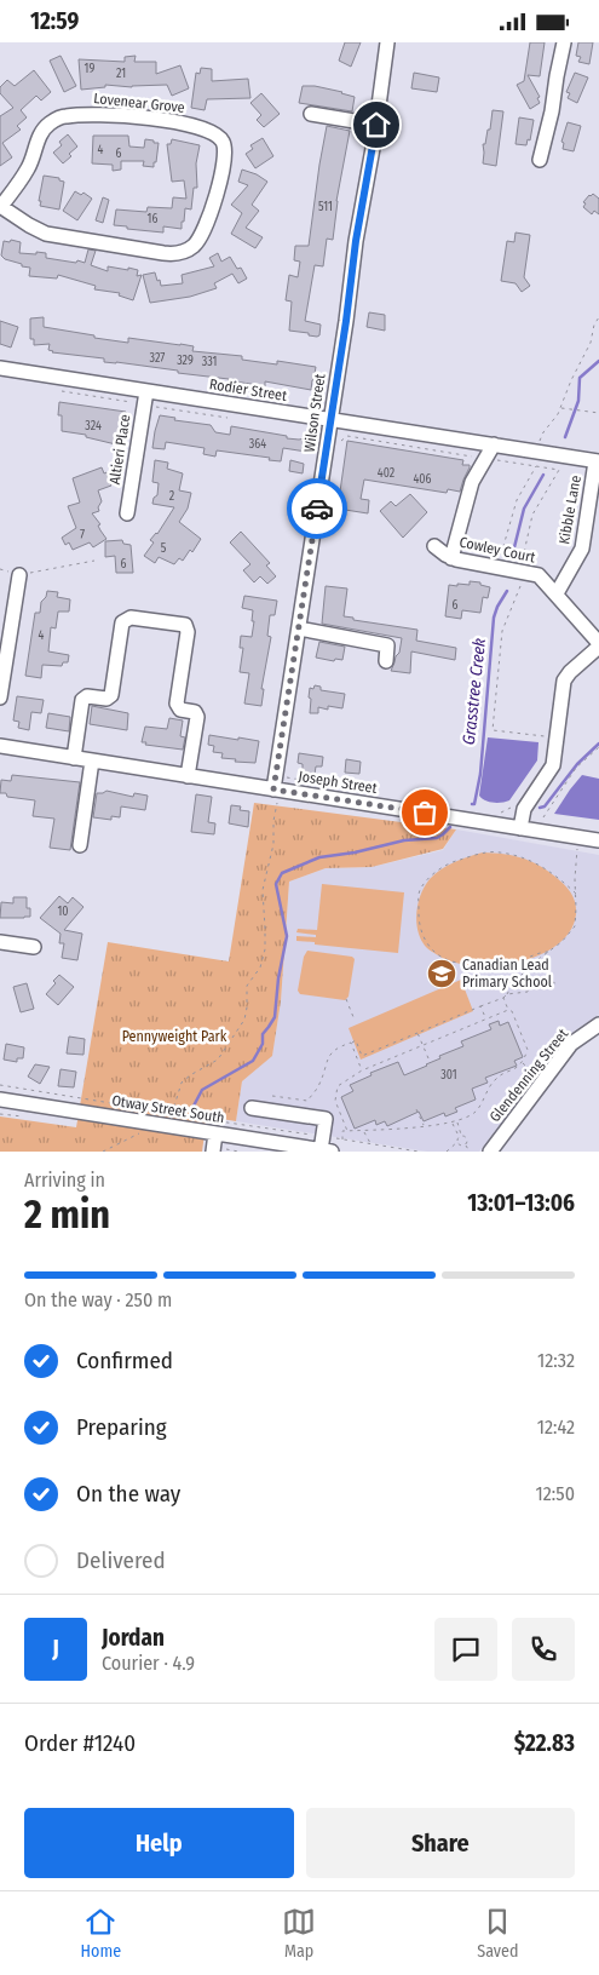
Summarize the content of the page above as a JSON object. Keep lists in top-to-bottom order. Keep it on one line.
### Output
{"streets":{"street":["Lovenear Grove","Rodier Street","Wilson Street","Altieri Place","Kibble Lane","Cowley Court","Joseph Street","Glendenning Street","Otway Street South"]},"crossings":[["Rodier Street","Wilson Street"],["Rodier Street","Altieri Place"],["Rodier Street","Kibble Lane"],["Wilson Street","Joseph Street"],["Kibble Lane","Cowley Court"]],"water":["Grasstree Creek"],"parks":["Pennyweight Park"],"places":{"school or university":["Canadian Lead Primary School"]},"house_numbers":["19","21","4","6","511","16","327","329","331","324","364","402","406","2","7","5","6","6","4","10","301"],"page":{"status":"12:59","heading":["2 min","Arriving in","13:01–13:06"],"panel":["Jordan","Courier · 4.9","Order #1240","$22.83"],"bar":"On the way · 250 m","list":[["Confirmed","12:32"],["Preparing","12:42"],["On the way","12:50"],"Delivered"],"round":"J","buttons":["Help","Share"],"tabs":["Home","Map","Saved"]}}
